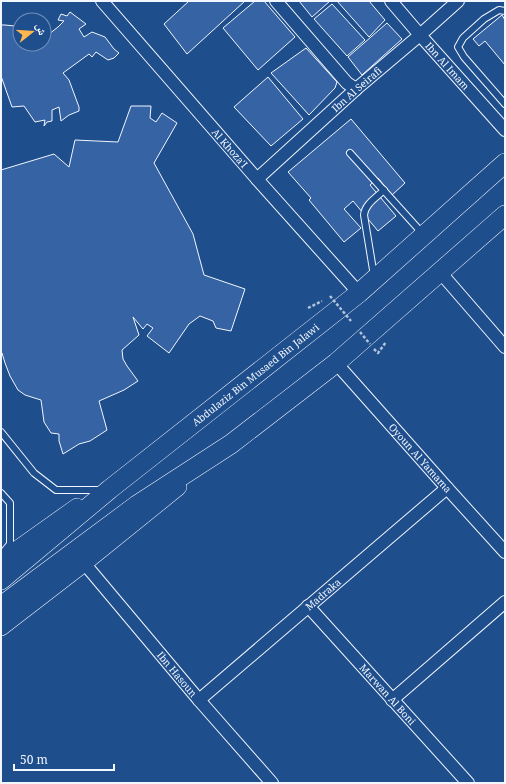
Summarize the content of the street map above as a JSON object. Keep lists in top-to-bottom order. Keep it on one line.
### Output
{"streets":{"main road":["Abdulaziz Bin Musaed Bin Jalawi"],"street":["Ibn Al Imam","Ibn Al Seirafi","Al Khoza'I","Oyoun Al Yamama","Madraka","Ibn Hasoun","Marwan Al Boni"]},"crossings":[["Ibn Al Imam","Ibn Al Seirafi"],["Ibn Al Seirafi","Al Khoza'I"],["Al Khoza'I","Abdulaziz Bin Musaed Bin Jalawi"],["Oyoun Al Yamama","Madraka"],["Madraka","Ibn Hasoun"],["Madraka","Marwan Al Boni"]],"scale_bar":"50 m","north":"right"}
